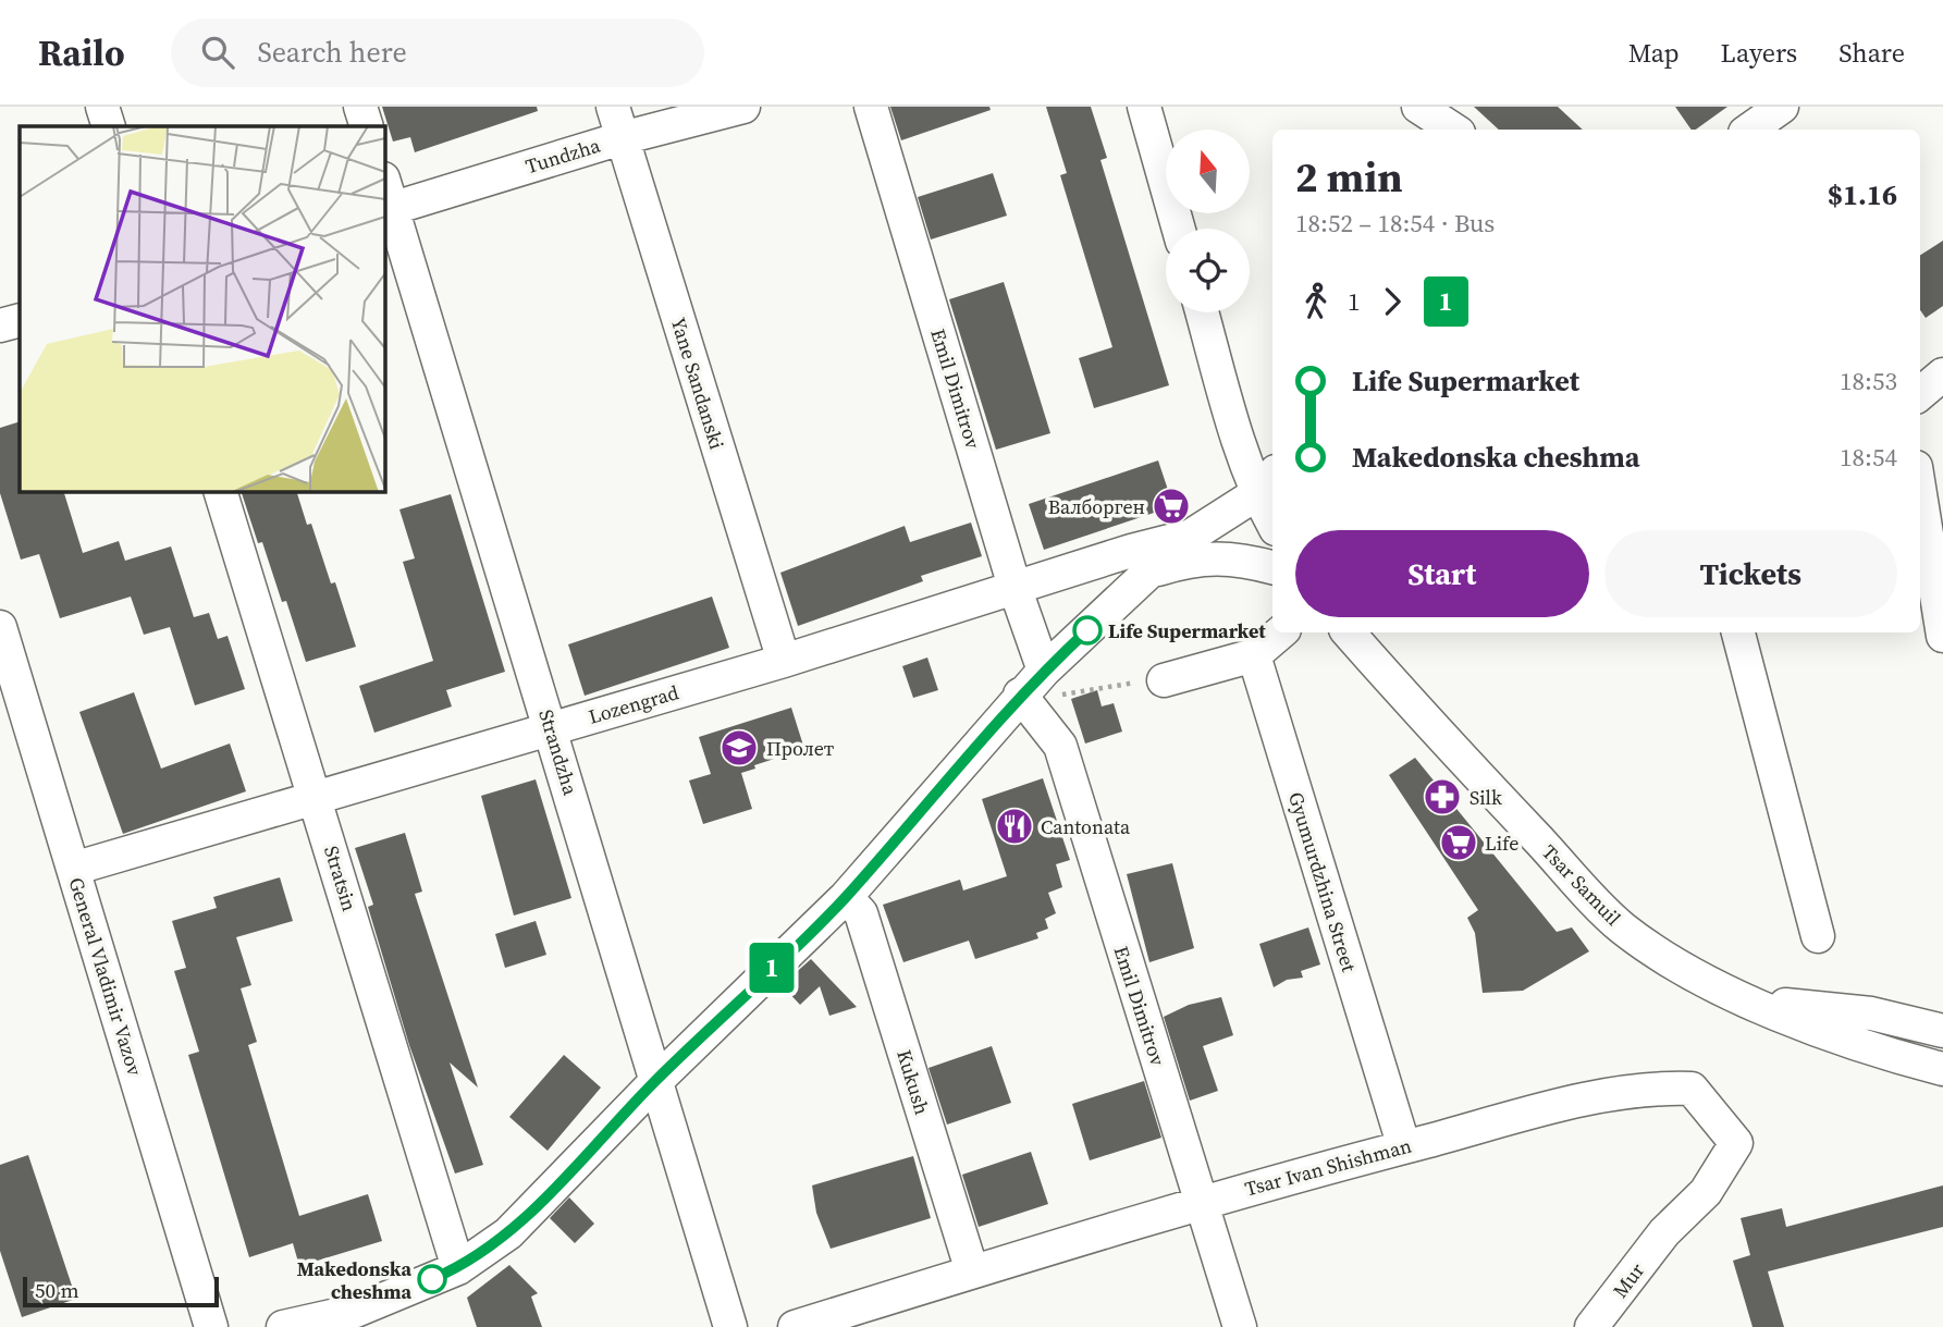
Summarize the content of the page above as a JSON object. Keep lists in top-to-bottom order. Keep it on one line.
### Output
{"streets":{"street":["Tundzha","Yane Sandanski","Emil Dimitrov","Lozengrad","Strandzha","Stratsin","Gyumurdzhina Street","Tsar Samuil","General Vladimir Vazov","Kukush","Tsar Ivan Shishman","Mur"]},"crossings":[["Tundzha","Yane Sandanski"],["Tundzha","Strandzha"],["Yane Sandanski","Lozengrad"],["Emil Dimitrov","Lozengrad"],["Emil Dimitrov","Tsar Ivan Shishman"],["Lozengrad","Strandzha"],["Lozengrad","Stratsin"],["Lozengrad","General Vladimir Vazov"],["Gyumurdzhina Street","Tsar Ivan Shishman"],["Kukush","Tsar Ivan Shishman"],["Tsar Ivan Shishman","Mur"]],"places":{"supermarket":["Валборген","Life"],"other":["Life Supermarket","Makedonska cheshma"],"school or university":["Пролет"],"pharmacy":["Silk"],"restaurant":["Cantonata"]},"lines":["bus line 1"],"scale_bar":"50 m","north":"top","page":{"header":"Railo","search":"Search here","nav":["Map","Layers","Share"],"on_map":"1","heading":["2 min","18:52 – 18:54 · Bus","$1.16"],"legs":["1","1"],"list":[{"name":"Life Supermarket","value":"18:53"},{"name":"Makedonska cheshma","value":"18:54"}],"buttons":["Start","Tickets"],"scale":"50 m"}}
